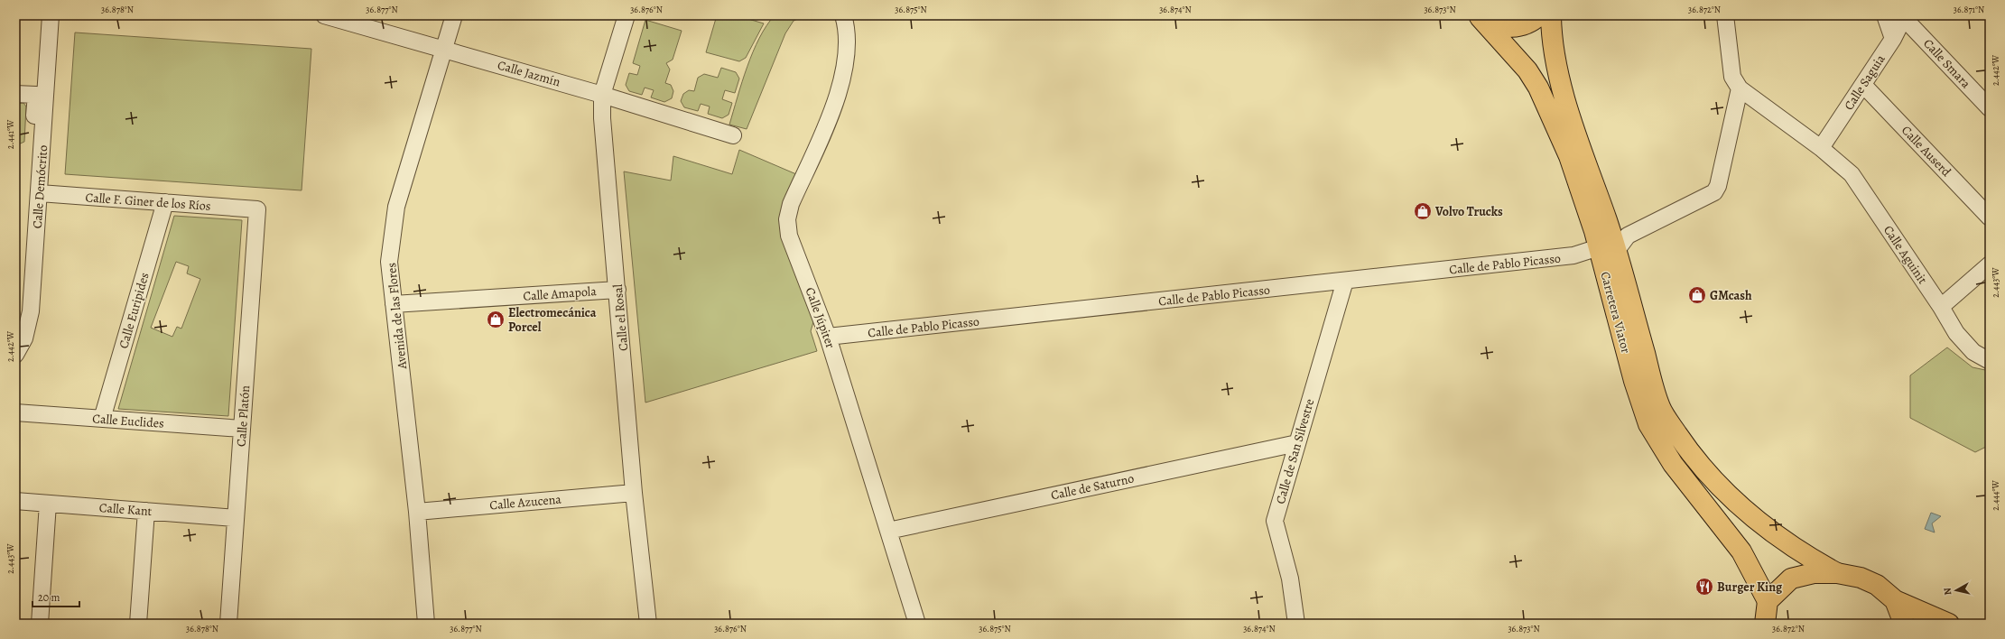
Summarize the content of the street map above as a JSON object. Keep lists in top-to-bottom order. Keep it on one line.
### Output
{"streets":{"main road":["Carretera Viator"],"street":["Calle Smara","Calle Jazmín","Calle Saguia","Calle Auserd","Calle Demócrito","Calle F. Giner de los Ríos","Calle Aguinit","Calle de Pablo Picasso","Calle Amapola","Calle Euripides","Avenida de las Flores","Calle el Rosal","Calle Júpiter","Calle Platón","Calle Euclides","Calle de San Silvestre","Calle de Saturno","Calle Azucena","Calle Kant"]},"crossings":[["Calle Smara","Calle Saguia"],["Calle Jazmín","Avenida de las Flores"],["Calle Jazmín","Calle el Rosal"],["Calle Saguia","Calle Auserd"],["Calle Saguia","Calle Aguinit"],["Calle Demócrito","Calle F. Giner de los Ríos"],["Calle F. Giner de los Ríos","Calle Euripides"],["Calle F. Giner de los Ríos","Calle Platón"],["Calle de Pablo Picasso","Carretera Viator"],["Calle de Pablo Picasso","Calle Júpiter"],["Calle de Pablo Picasso","Calle de San Silvestre"],["Calle Amapola","Avenida de las Flores"],["Calle Amapola","Calle el Rosal"],["Calle Euripides","Calle Euclides"],["Avenida de las Flores","Calle Azucena"],["Calle el Rosal","Calle Azucena"],["Calle Júpiter","Calle de Saturno"],["Calle Platón","Calle Euclides"],["Calle Platón","Calle Kant"],["Calle de San Silvestre","Calle de Saturno"]],"places":{"shop":["Volvo Trucks","GMcash","Electromecánica Porcel"],"restaurant":["Burger King"]},"scale_bar":"20 m","north":"left","coordinates":["36.878°N","36.877°N","36.876°N","36.875°N","36.874°N","36.873°N","36.872°N","36.871°N","2.442°W","2.441°W","2.443°W","2.444°W"]}
